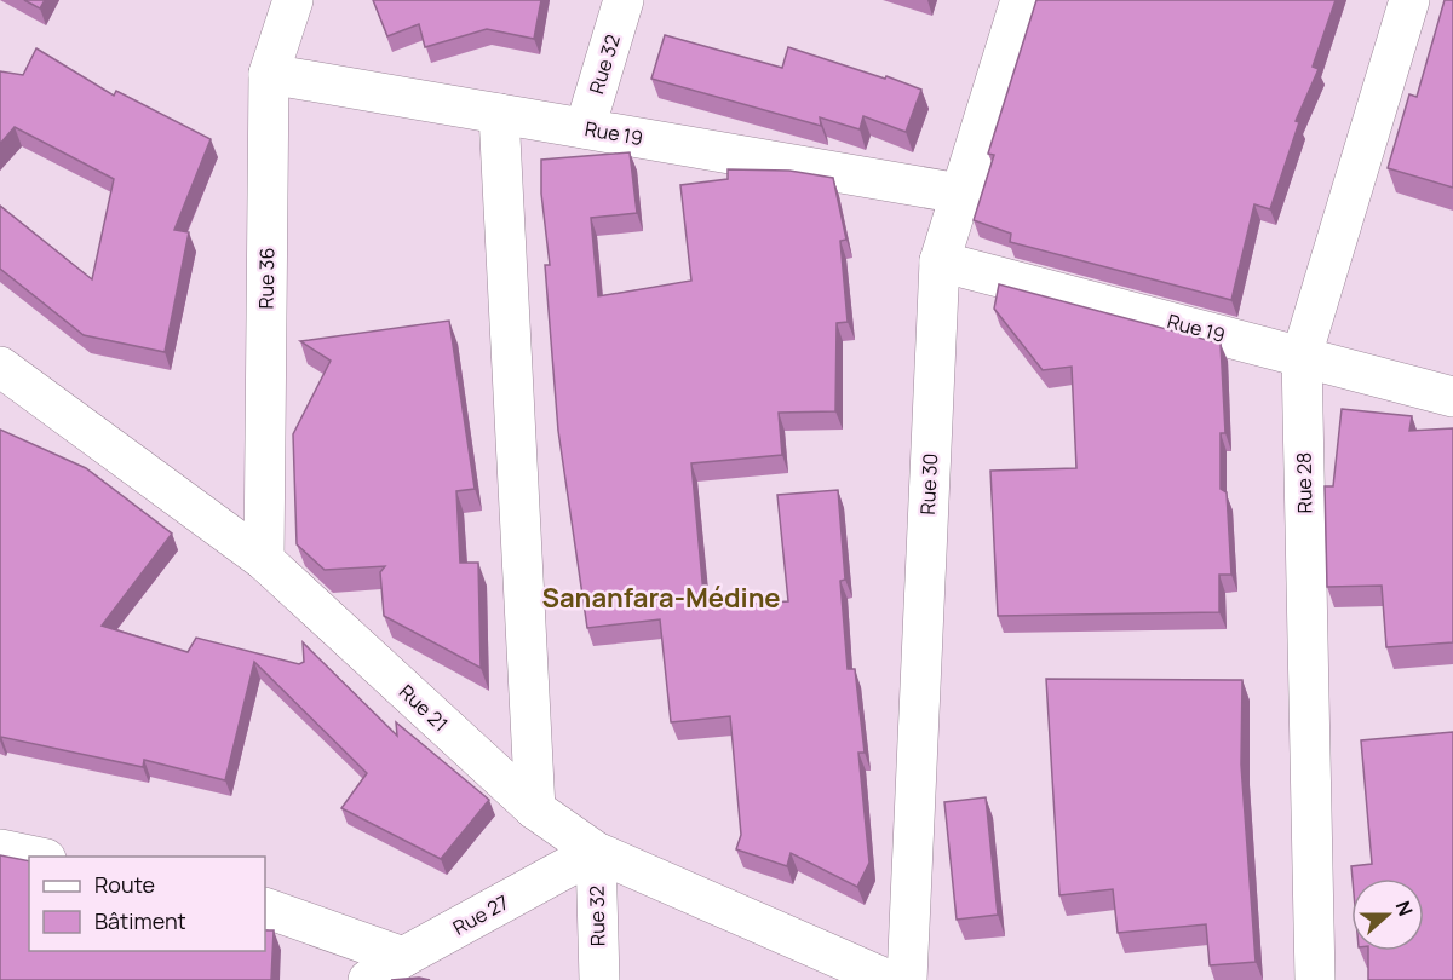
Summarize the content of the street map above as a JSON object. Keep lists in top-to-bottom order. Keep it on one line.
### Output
{"streets":{"street":["Rue 32","Rue 19","Rue 36","Rue 28","Rue 30","Rue 21","Rue 27"]},"crossings":[["Rue 32","Rue 19"],["Rue 32","Rue 21"],["Rue 32","Rue 27"],["Rue 19","Rue 36"],["Rue 19","Rue 28"],["Rue 19","Rue 30"],["Rue 36","Rue 21"],["Rue 21","Rue 27"]],"districts":["Sananfara-Médine"],"legend":["Route","Bâtiment"],"north":"right"}
